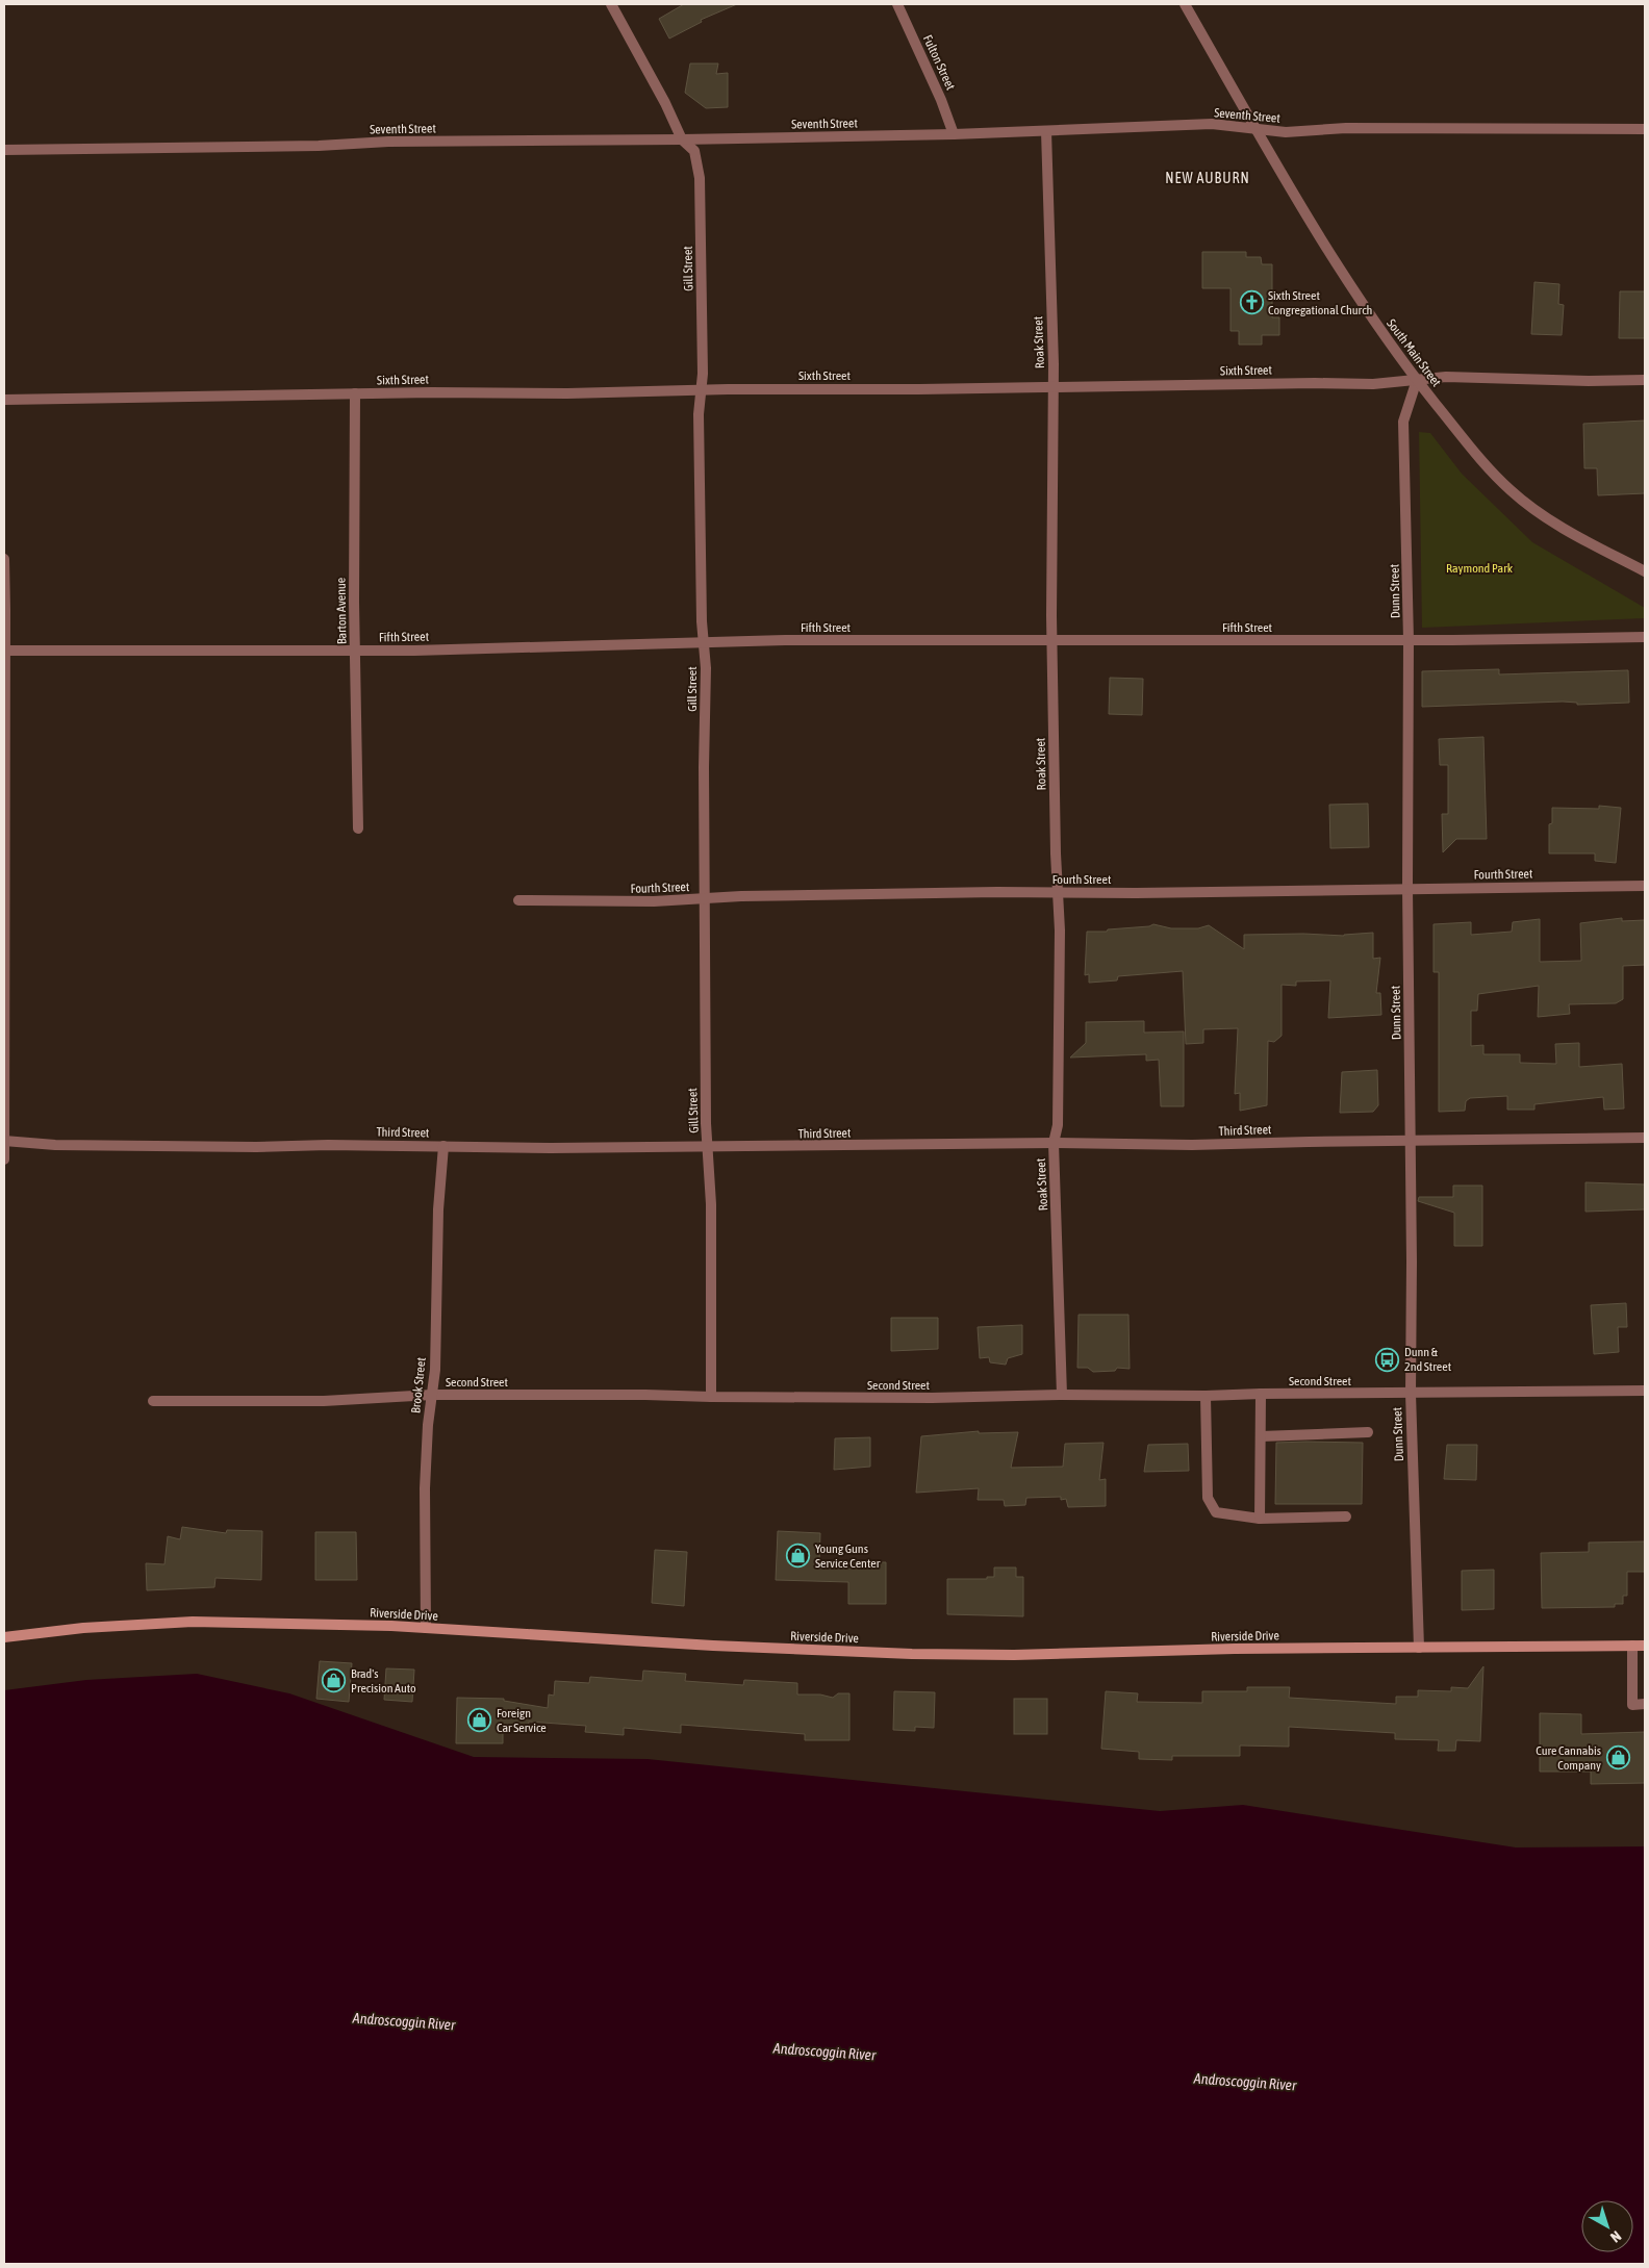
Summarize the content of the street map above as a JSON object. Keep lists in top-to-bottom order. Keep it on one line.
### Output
{"streets":{"main road":["Riverside Drive"],"street":["Fulton Street","Seventh Street","Gill Street","Roak Street","South Main Street","Sixth Street","Dunn Street","Barton Avenue","Fifth Street","Fourth Street","Third Street","Second Street","Brook Street"]},"crossings":[["Fulton Street","Seventh Street"],["Seventh Street","Gill Street"],["Seventh Street","Roak Street"],["Seventh Street","South Main Street"],["Gill Street","Sixth Street"],["Gill Street","Fifth Street"],["Gill Street","Fourth Street"],["Gill Street","Third Street"],["Gill Street","Second Street"],["Roak Street","Sixth Street"],["Roak Street","Fifth Street"],["Roak Street","Fourth Street"],["Roak Street","Third Street"],["Roak Street","Second Street"],["South Main Street","Sixth Street"],["South Main Street","Dunn Street"],["Sixth Street","Dunn Street"],["Sixth Street","Barton Avenue"],["Dunn Street","Fifth Street"],["Dunn Street","Fourth Street"],["Dunn Street","Third Street"],["Dunn Street","Second Street"],["Dunn Street","Riverside Drive"],["Barton Avenue","Fifth Street"],["Third Street","Brook Street"],["Second Street","Brook Street"],["Brook Street","Riverside Drive"]],"districts":["NEW AUBURN"],"water":["Androscoggin River"],"parks":["Raymond Park"],"places":{"church":["Sixth Street Congregational Church"],"bus stop":["Dunn & 2nd Street"],"shop":["Young Guns Service Center","Brad's Precision Auto","Foreign Car Service","Cure Cannabis Company"]},"north":"bottom right"}
